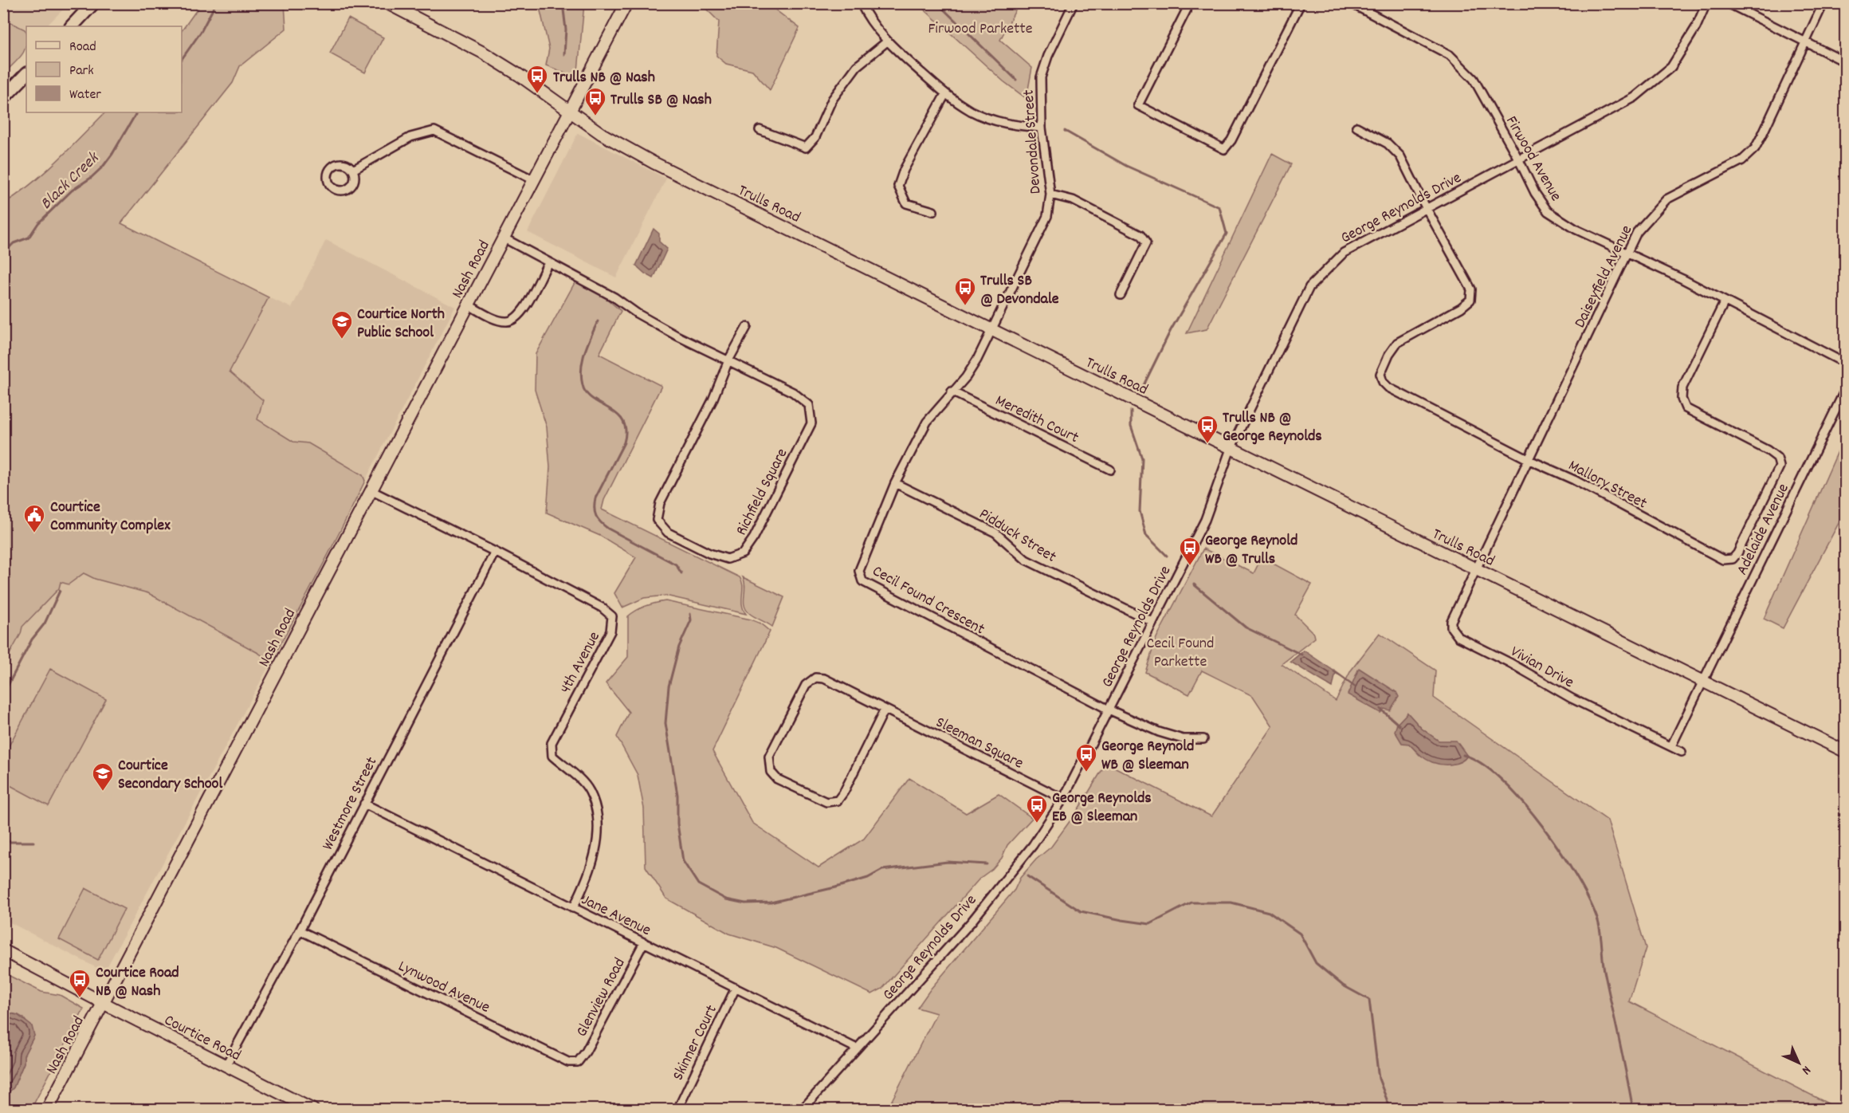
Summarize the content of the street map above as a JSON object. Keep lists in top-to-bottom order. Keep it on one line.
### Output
{"streets":{"street":["Devondale Street","Firwood Avenue","Trulls Road","George Reynolds Drive","Nash Road","Daiseyfield Avenue","Meredith Court","Mallory Street","Richfield Square","Adelaide Avenue","Pidduck Street","Cecil Found Crescent","4th Avenue","Vivian Drive","Sleeman Square","Westmore Street","Jane Avenue","Lynwood Avenue","Glenview Road","Courtice Road","Skinner Court"]},"crossings":[["Devondale Street","Trulls Road"],["Devondale Street","Cecil Found Crescent"],["Firwood Avenue","George Reynolds Drive"],["Firwood Avenue","Daiseyfield Avenue"],["Firwood Avenue","Mallory Street"],["Trulls Road","George Reynolds Drive"],["Trulls Road","Nash Road"],["Trulls Road","Daiseyfield Avenue"],["Trulls Road","Adelaide Avenue"],["Trulls Road","Cecil Found Crescent"],["Trulls Road","Vivian Drive"],["George Reynolds Drive","Mallory Street"],["George Reynolds Drive","Pidduck Street"],["George Reynolds Drive","Cecil Found Crescent"],["George Reynolds Drive","Sleeman Square"],["George Reynolds Drive","Jane Avenue"],["Nash Road","Richfield Square"],["Nash Road","4th Avenue"],["Nash Road","Courtice Road"],["Daiseyfield Avenue","Mallory Street"],["Daiseyfield Avenue","Vivian Drive"],["Meredith Court","Cecil Found Crescent"],["Adelaide Avenue","Vivian Drive"],["Pidduck Street","Cecil Found Crescent"],["4th Avenue","Westmore Street"],["4th Avenue","Jane Avenue"],["Westmore Street","Jane Avenue"],["Westmore Street","Lynwood Avenue"],["Westmore Street","Courtice Road"],["Jane Avenue","Glenview Road"],["Jane Avenue","Skinner Court"],["Lynwood Avenue","Glenview Road"]],"water":["Black Creek"],"parks":["Firwood Parkette","Cecil Found Parkette"],"places":{"bus stop":["Trulls NB @ Nash","Trulls SB @ Nash","Trulls SB @ Devondale","Trulls NB @ George Reynolds","George Reynold WB @ Trulls","George Reynold WB @ Sleeman","George Reynolds EB @ Sleeman","Courtice Road NB @ Nash"],"school or university":["Courtice North Public School","Courtice Secondary School"],"public building":["Courtice Community Complex"]},"legend":["Road","Park","Water"],"north":"bottom right"}
